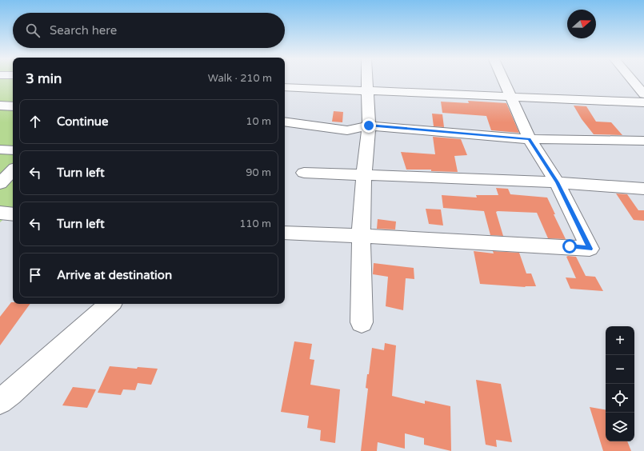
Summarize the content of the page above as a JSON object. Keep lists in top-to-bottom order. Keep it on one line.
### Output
{"north":"right","page":{"search":"Search here","heading":["3 min","Walk · 210 m"],"list":[["Continue","10 m"],["Turn left","90 m"],["Turn left","110 m"],"Arrive at destination"],"map_buttons":["+","−"]}}
